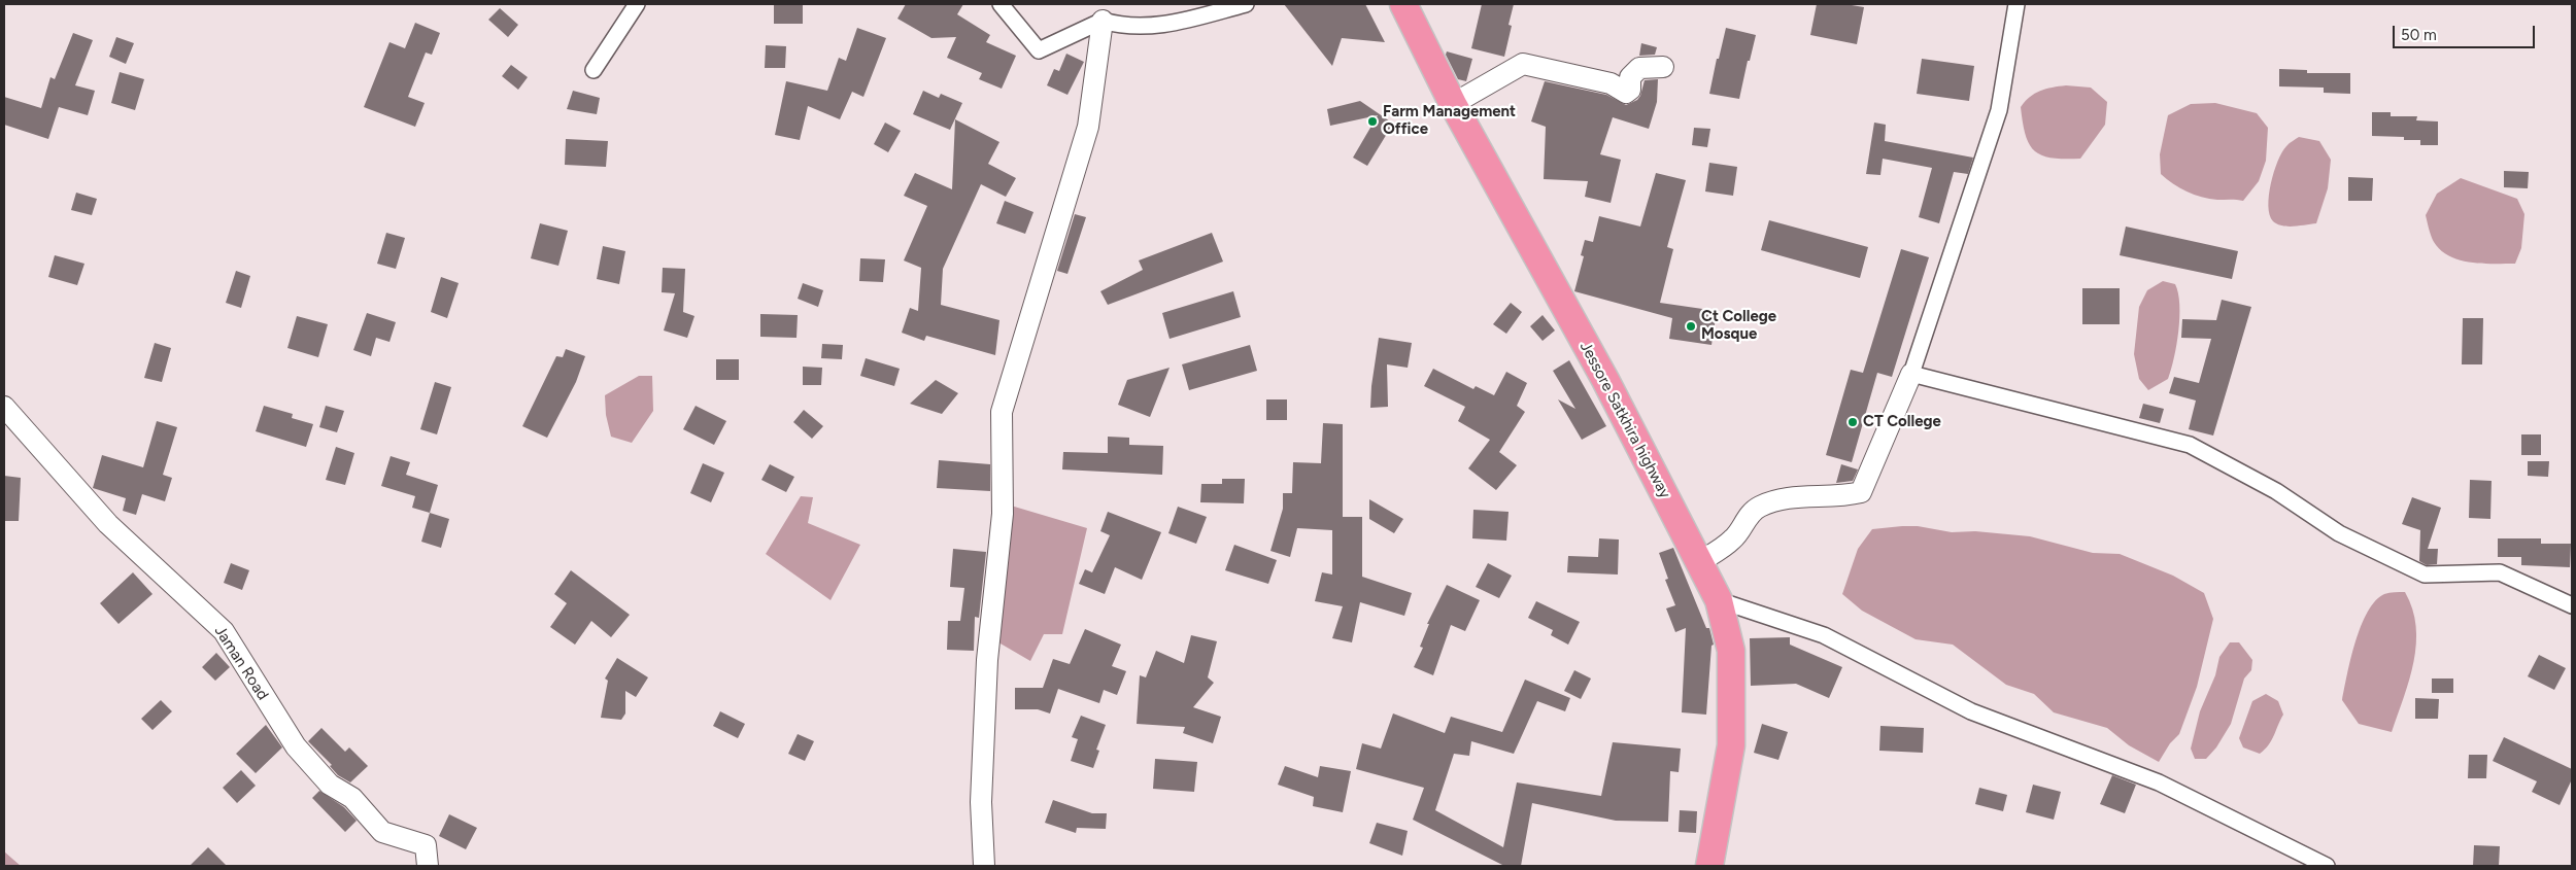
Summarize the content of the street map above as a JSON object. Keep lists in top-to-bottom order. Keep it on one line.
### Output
{"streets":{"highway":["Jessore Satkhira highway"],"street":["Jaman Road"]},"places":["Farm Management Office","Ct College Mosque","CT College"],"scale_bar":"50 m"}
